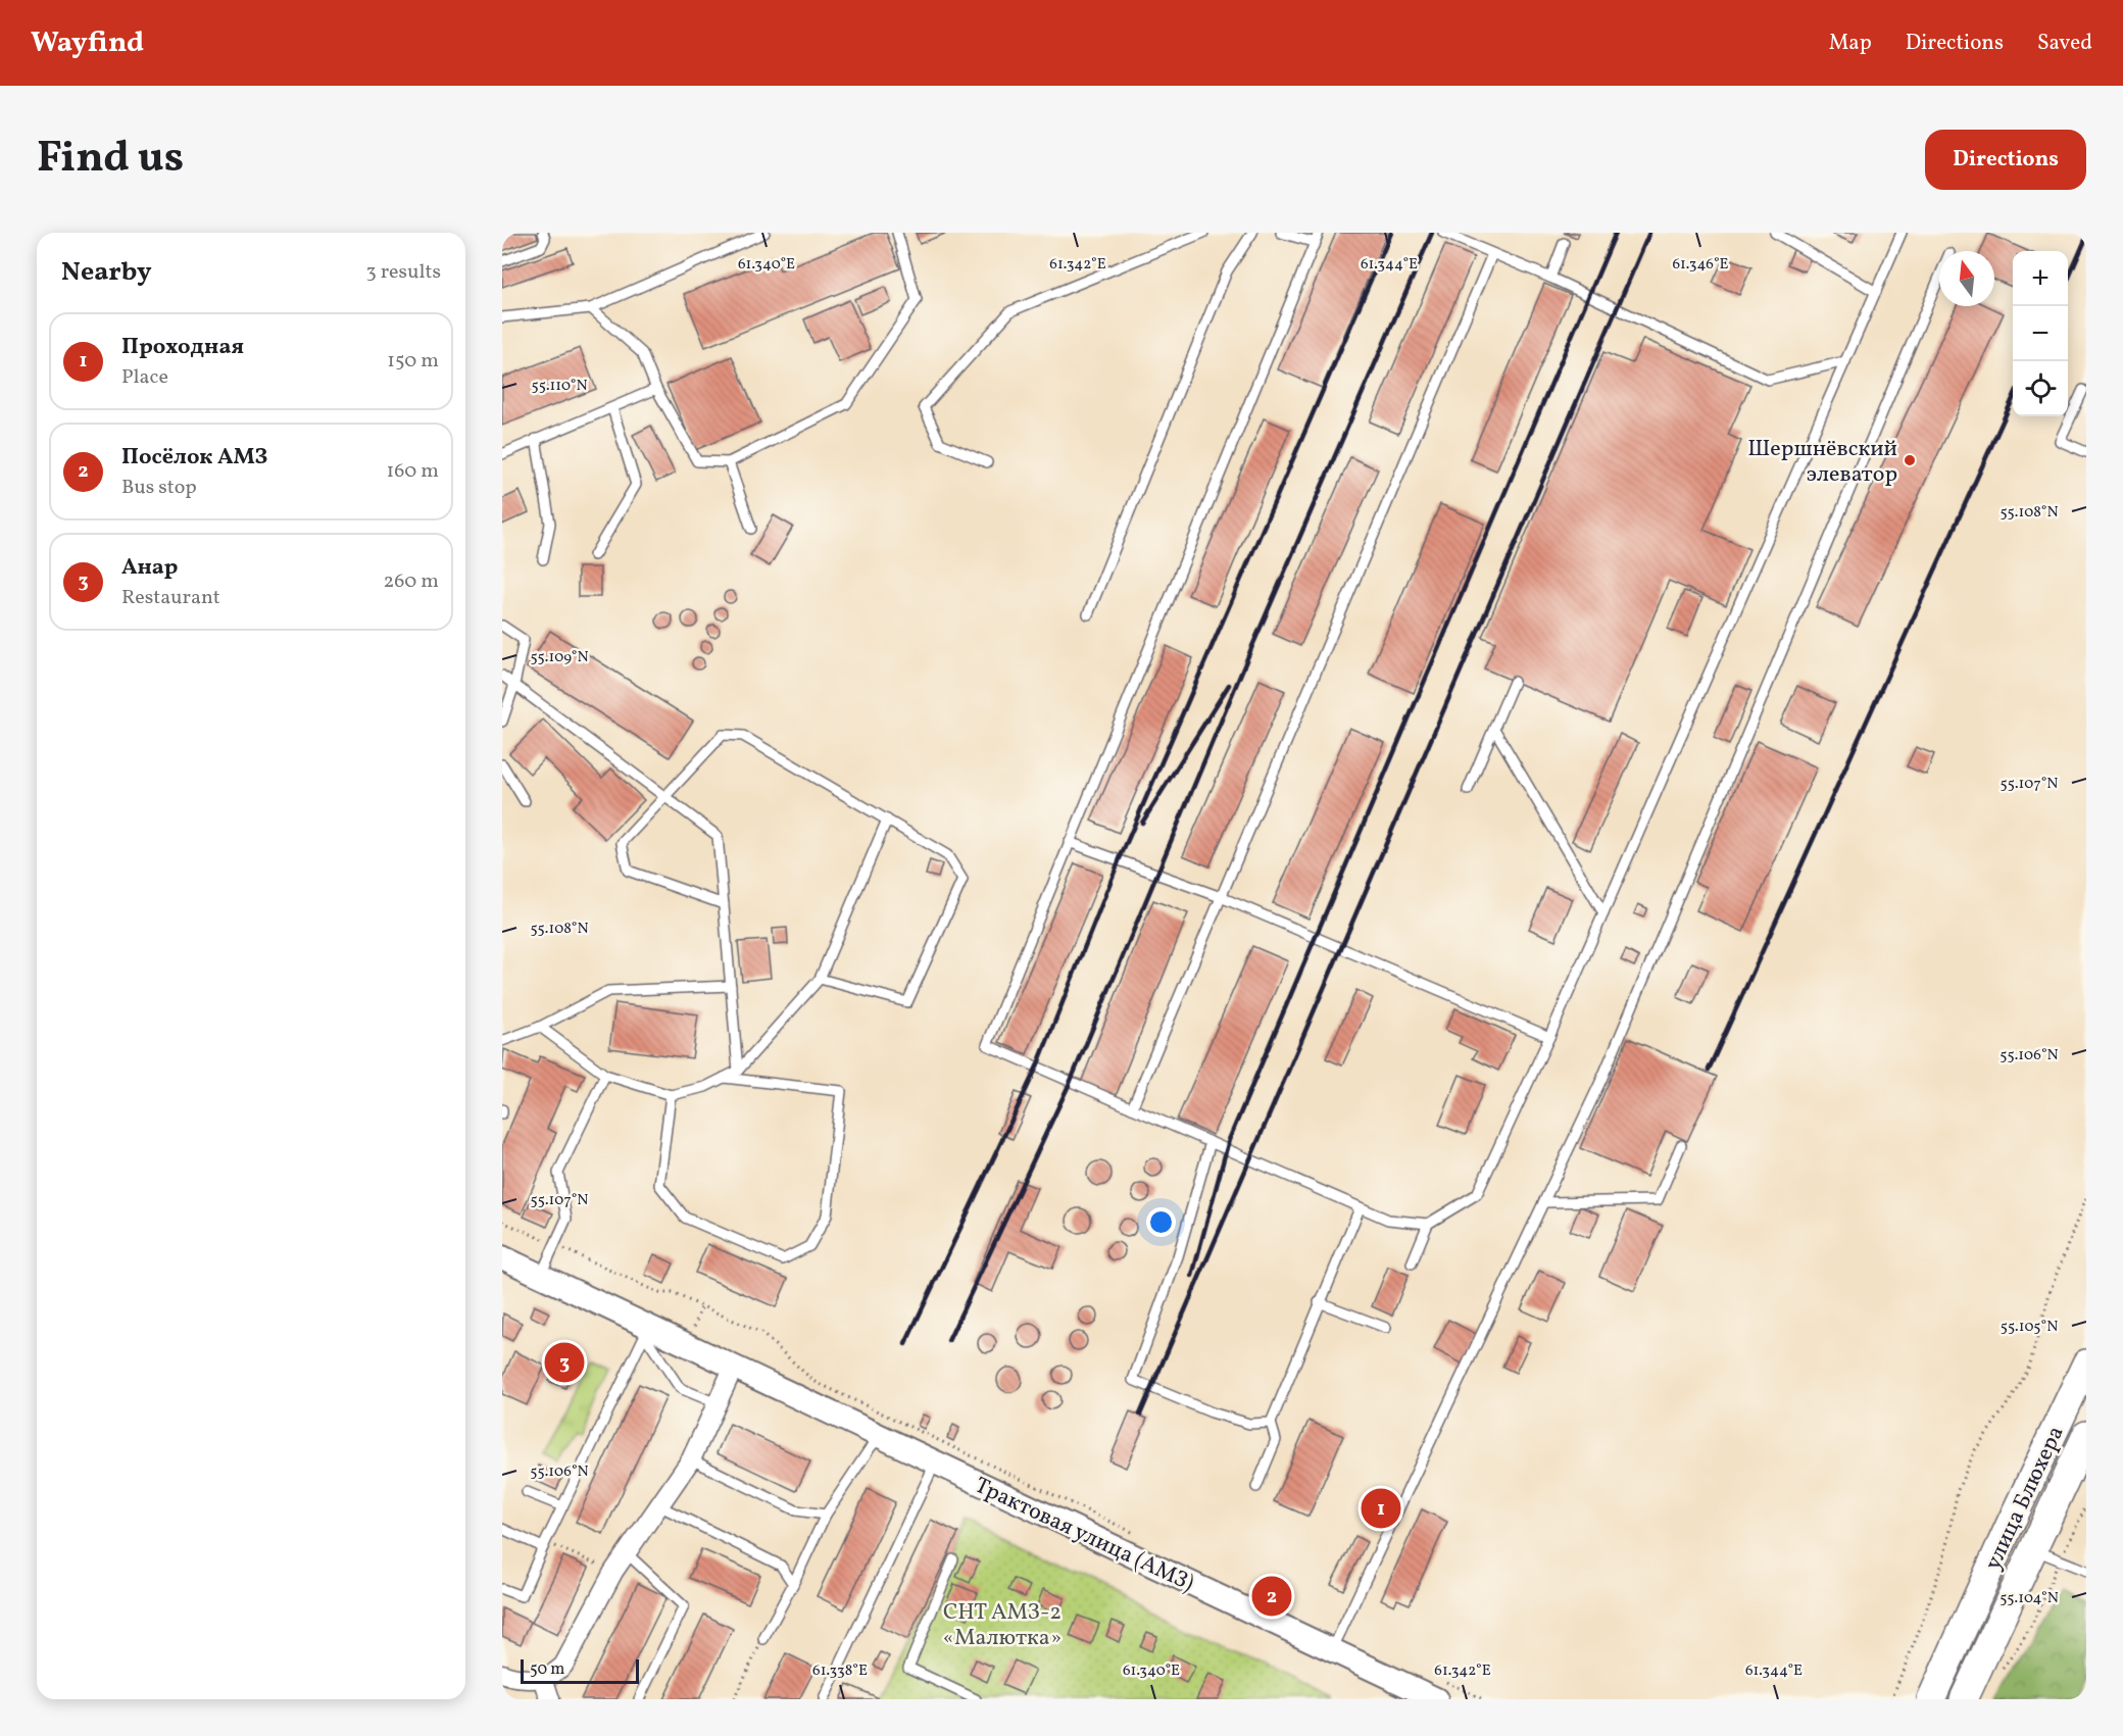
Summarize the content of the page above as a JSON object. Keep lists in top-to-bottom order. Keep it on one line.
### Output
{"streets":{"main road":["улица Блюхера"],"street":["Трактовая улица (АМЗ)"]},"parks":["СНТ АМЗ-2 «Малютка»"],"places":["Шершнёвский элеватор"],"scale_bar":"50 m","north":"top","page":{"header":"Wayfind","nav":["Map","Directions","Saved"],"title":"Find us","buttons":"Directions","heading":["Nearby","3 results"],"map_buttons":["+","−"],"list":[{"mark":"1","name":"Проходная","note":"Place","value":"150 m"},{"mark":"2","name":"Посёлок АМЗ","note":"Bus stop","value":"160 m"},{"mark":"3","name":"Анар","note":"Restaurant","value":"260 m"}],"pins":["3","1","2"],"scale":"50 m"},"coordinates":["61.340°E","61.342°E","61.344°E","61.346°E","55.110°N","55.108°N","55.109°N","55.107°N","55.106°N","55.105°N","55.104°N","61.338°E"]}
